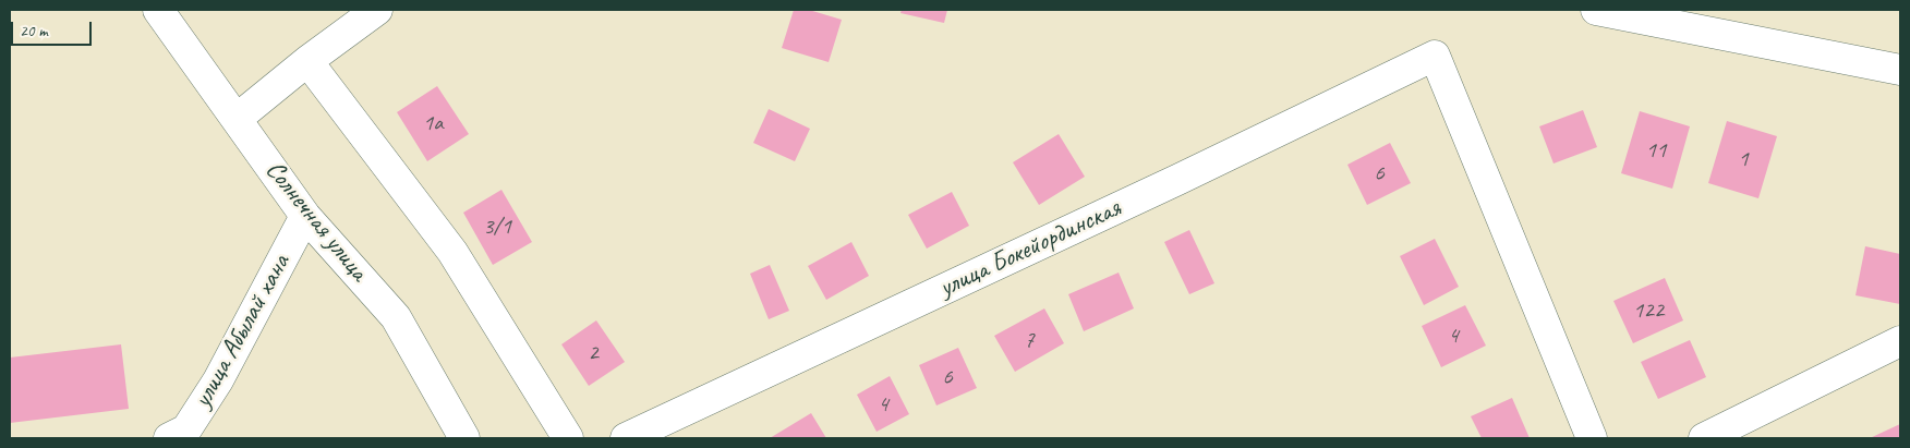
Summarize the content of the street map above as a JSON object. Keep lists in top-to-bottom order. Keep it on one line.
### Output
{"streets":{"street":["Солнечная улица","улица Бокейординская","улица Абылай хана"]},"crossings":[["Солнечная улица","улица Абылай хана"]],"house_numbers":["1а","11","1","6","3/1","122","4","7","2","6","4"],"scale_bar":"20 m"}
